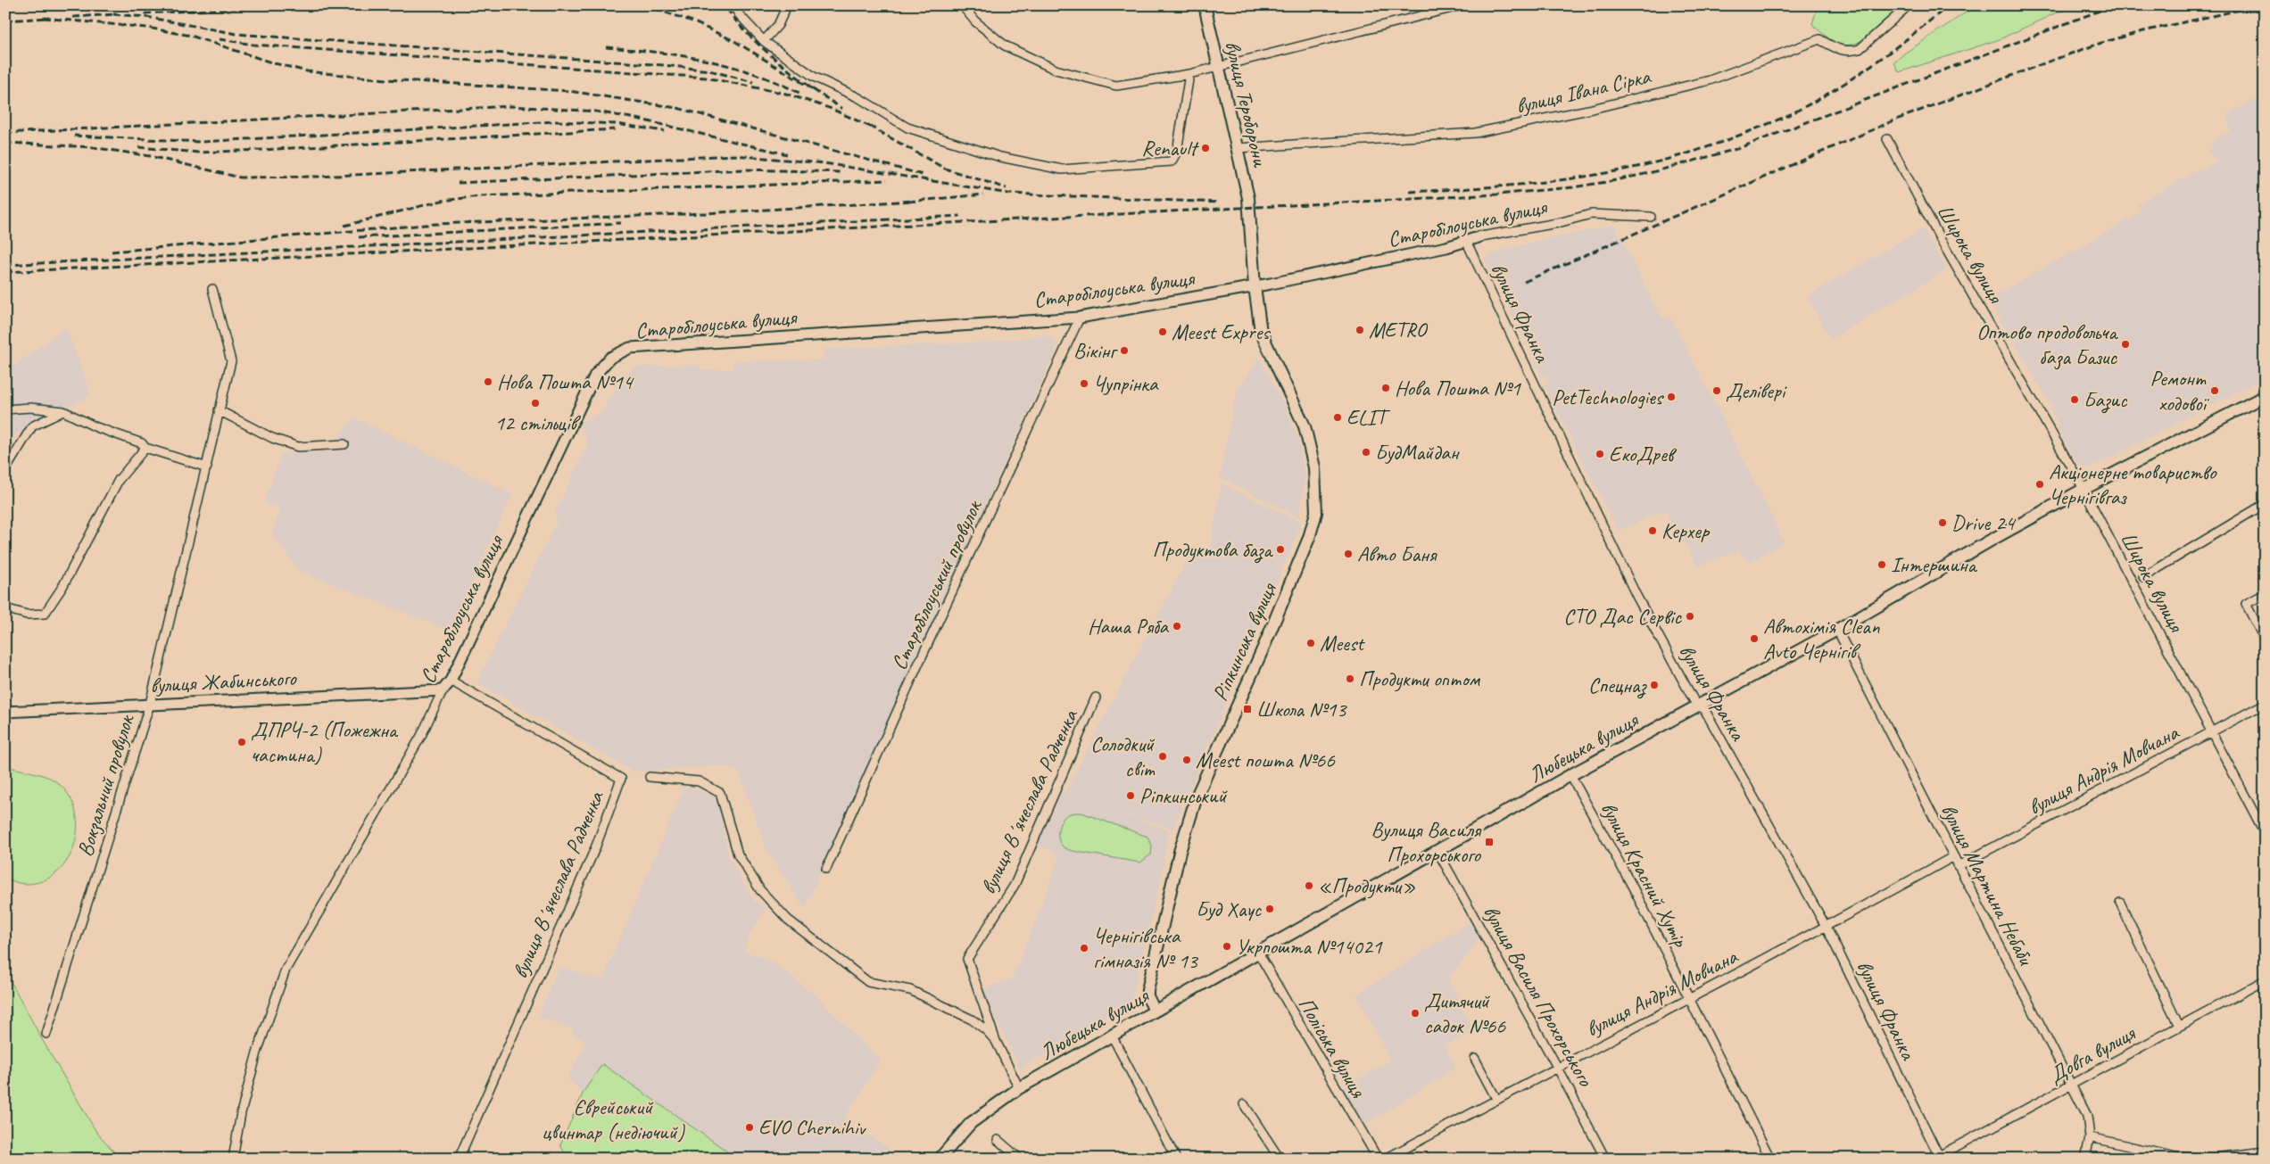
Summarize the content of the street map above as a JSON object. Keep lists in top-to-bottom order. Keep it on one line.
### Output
{"streets":{"main road":["вулиця Тероборони","Ріпкинська вулиця","Любецька вулиця"],"street":["вулиця Івана Сірка","Старобілоуська вулиця","Широка вулиця","вулиця Франка","Старобілоуський провулок","вулиця Жабинського","вулиця Андрія Мовчана","Вокзальний провулок","вулиця Вʼячеслава Радченка","вулиця Красний Хутір","вулиця Мартина Небаби","вулиця Василя Прохорського","Поліська вулиця","Довга вулиця"]},"crossings":[["вулиця Івана Сірка","вулиця Тероборони"],["вулиця Тероборони","Ріпкинська вулиця"],["Старобілоуська вулиця","вулиця Франка"],["Старобілоуська вулиця","Старобілоуський провулок"],["Старобілоуська вулиця","Ріпкинська вулиця"],["Старобілоуська вулиця","вулиця Жабинського"],["Старобілоуська вулиця","вулиця Вʼячеслава Радченка"],["Широка вулиця","Любецька вулиця"],["Широка вулиця","вулиця Андрія Мовчана"],["вулиця Франка","Любецька вулиця"],["вулиця Франка","вулиця Андрія Мовчана"],["вулиця Франка","Довга вулиця"],["Ріпкинська вулиця","Любецька вулиця"],["вулиця Жабинського","Вокзальний провулок"],["Любецька вулиця","вулиця Вʼячеслава Радченка"],["Любецька вулиця","вулиця Красний Хутір"],["Любецька вулиця","вулиця Мартина Небаби"],["Любецька вулиця","вулиця Василя Прохорського"],["Любецька вулиця","Поліська вулиця"],["вулиця Андрія Мовчана","вулиця Красний Хутір"],["вулиця Андрія Мовчана","вулиця Мартина Небаби"],["вулиця Андрія Мовчана","вулиця Василя Прохорського"],["вулиця Мартина Небаби","Довга вулиця"]],"parks":["Єврейський цвинтар (недіючий)"],"places":{"other":["Renault","METRO","Meest Expres","Оптово продовольча база Базис","Вікінг","Нова Пошта №14","Чупрінка","Нова Пошта №1","Делівері","Ремонт ходової","PetTechnologies","Базис","12 стільців","ELIT","БудМайдан","ЕкоДрев","Акціонерне товариство Чернігівгаз","Drive 24","Керхер","Продуктова база","Авто Баня","Інтершина","СТО Дас Сервіс","Наша Ряба","Автохімія Clean Avto Чернігів","Meest","Продукти оптом","Спецназ","ДПРЧ-2 (Пожежна частина)","Солодкий світ","Meest пошта №66","Ріпкинський","«Продукти»","Буд Хаус","Укрпошта №14021","Чернігівська гімназія № 13","Дитячий садок №66","EVO Chernihiv"],"transit":["Школа №13","Вулиця Василя Прохорського"]}}
